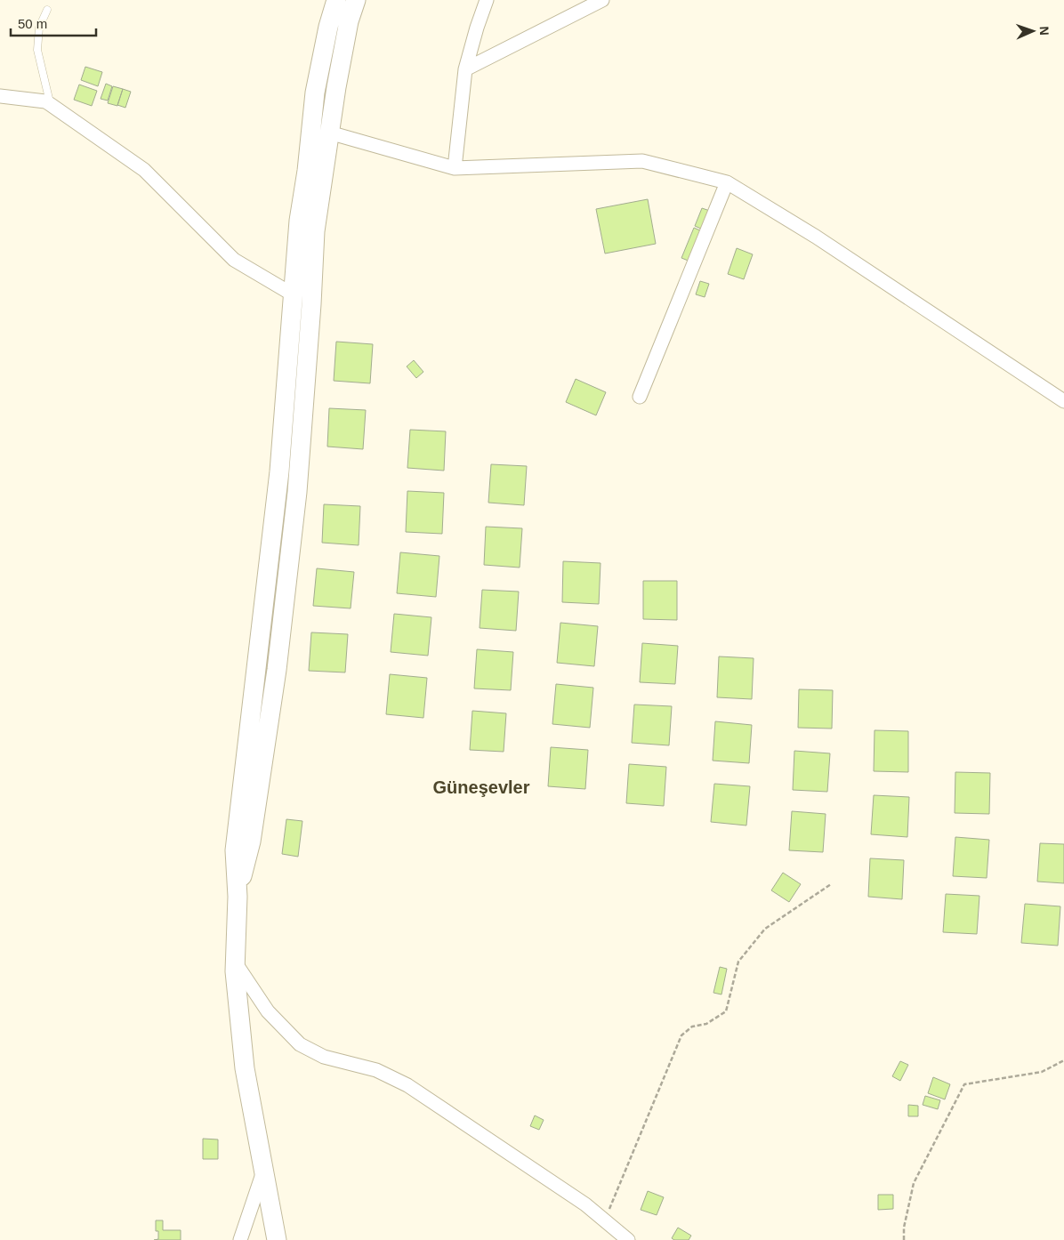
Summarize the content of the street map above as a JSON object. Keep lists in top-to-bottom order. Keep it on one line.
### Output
{"districts":["Güneşevler"],"scale_bar":"50 m","north":"right"}
